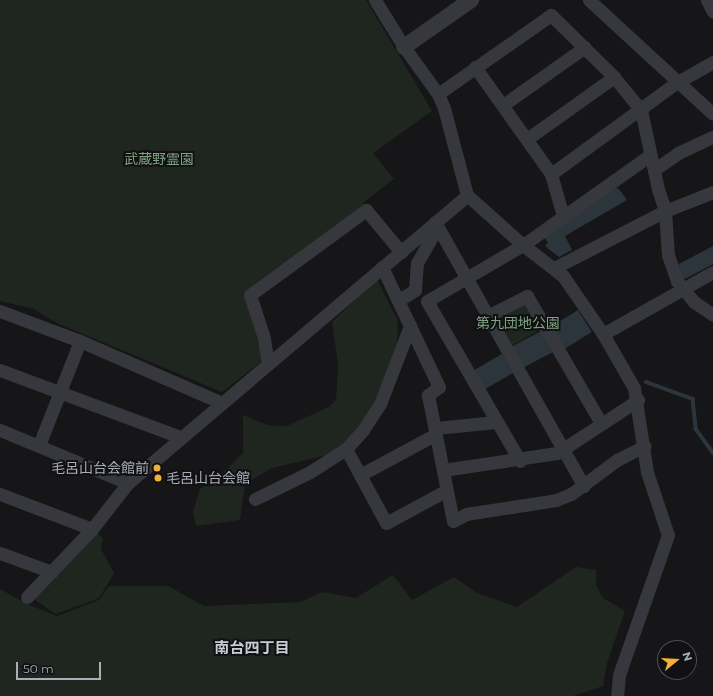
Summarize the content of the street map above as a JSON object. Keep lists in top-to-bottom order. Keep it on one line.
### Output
{"districts":["南台四丁目"],"parks":["武蔵野霊園","第九団地公園"],"places":["毛呂山台会館前","毛呂山台会館"],"scale_bar":"50 m","north":"right"}
